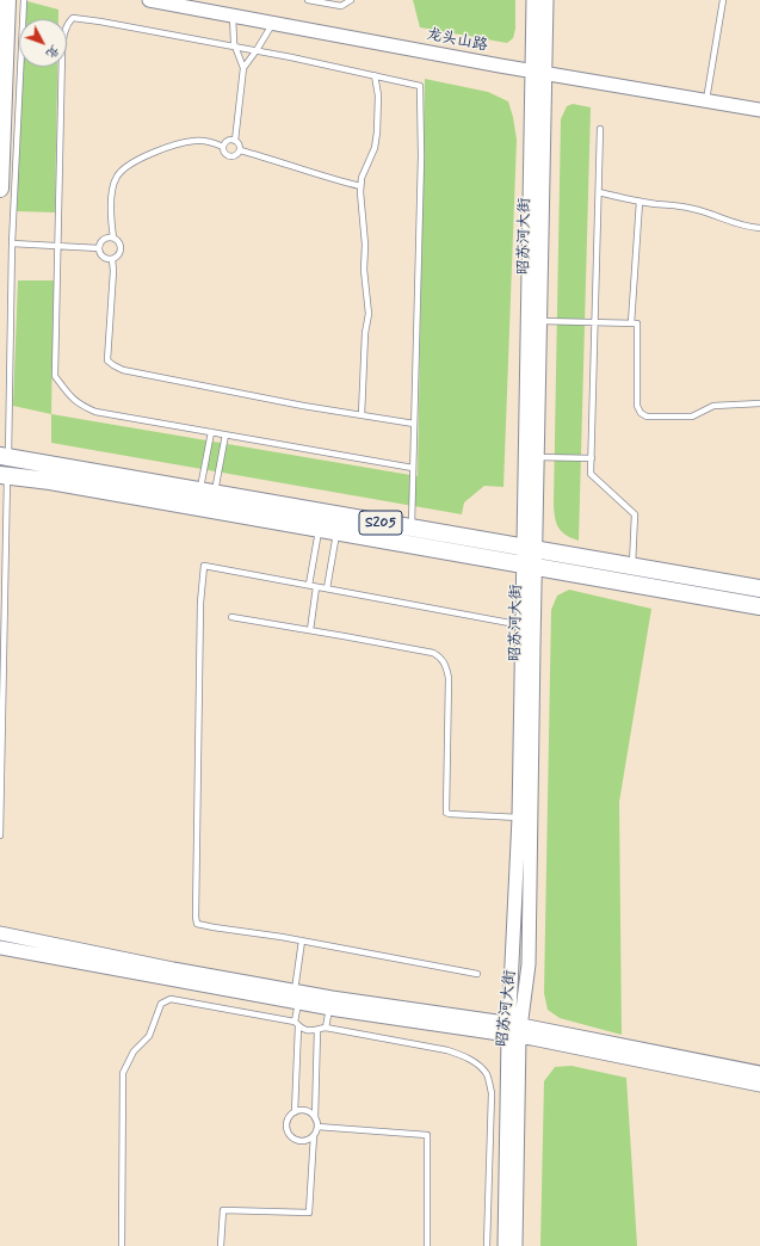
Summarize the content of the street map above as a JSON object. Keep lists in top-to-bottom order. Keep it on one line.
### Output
{"streets":{"main road":["S205"],"street":["龙头山路","昭苏河大街"]},"crossings":[["龙头山路","昭苏河大街"],["昭苏河大街","S205"]],"north":"bottom right"}
